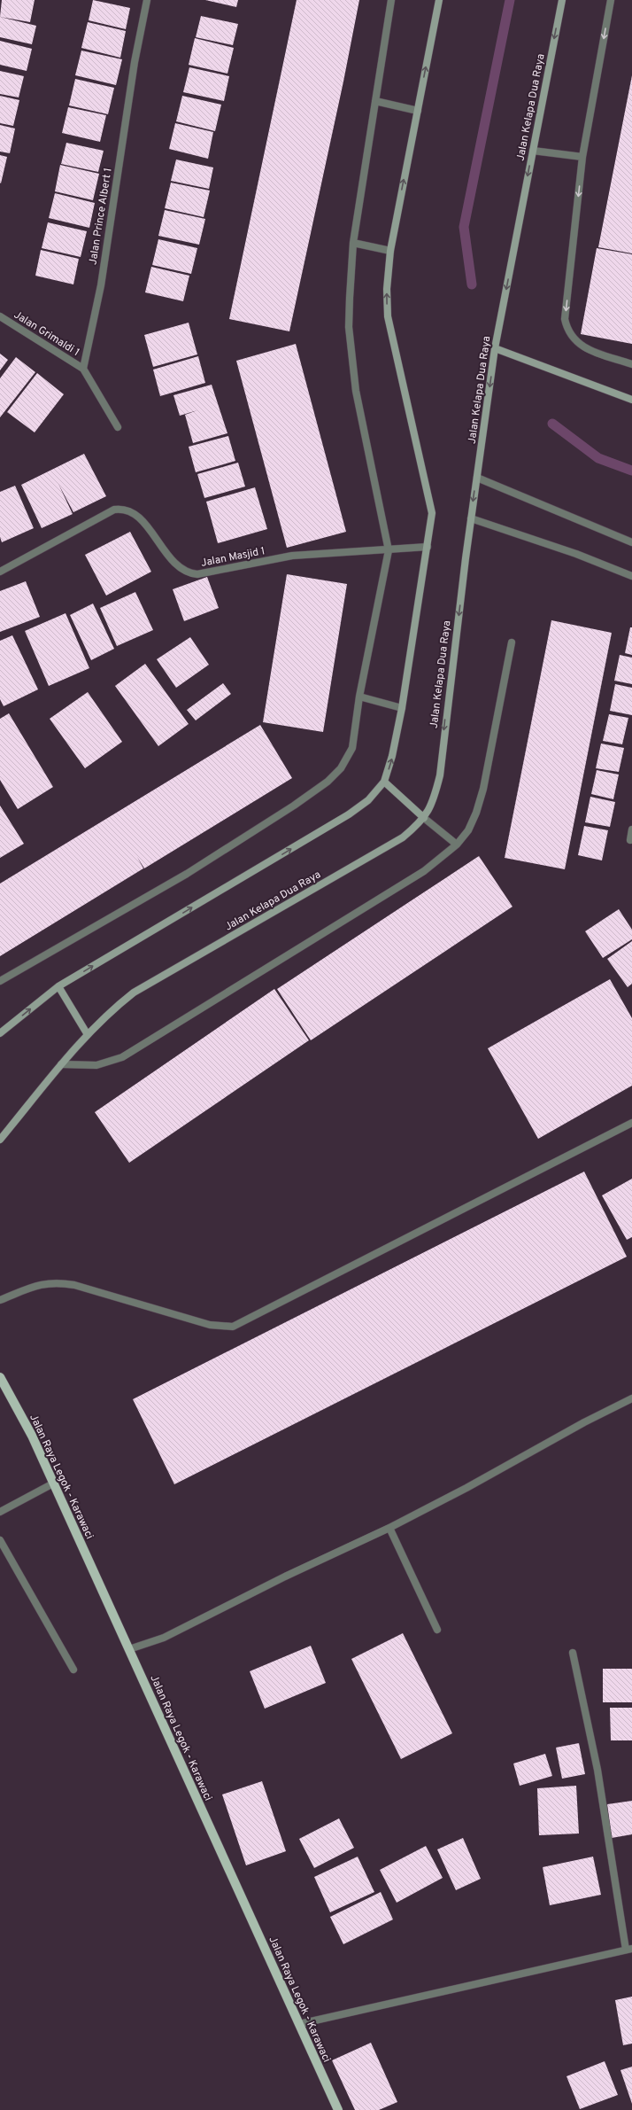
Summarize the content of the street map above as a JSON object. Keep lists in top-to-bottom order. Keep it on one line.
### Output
{"streets":{"main road":["Jalan Kelapa Dua Raya","Jalan Raya Legok - Karawaci"],"street":["Jalan Prince Albert 1","Jalan Grimaldi 1","Jalan Masjid 1"]},"crossings":[["Jalan Prince Albert 1","Jalan Grimaldi 1"]]}
